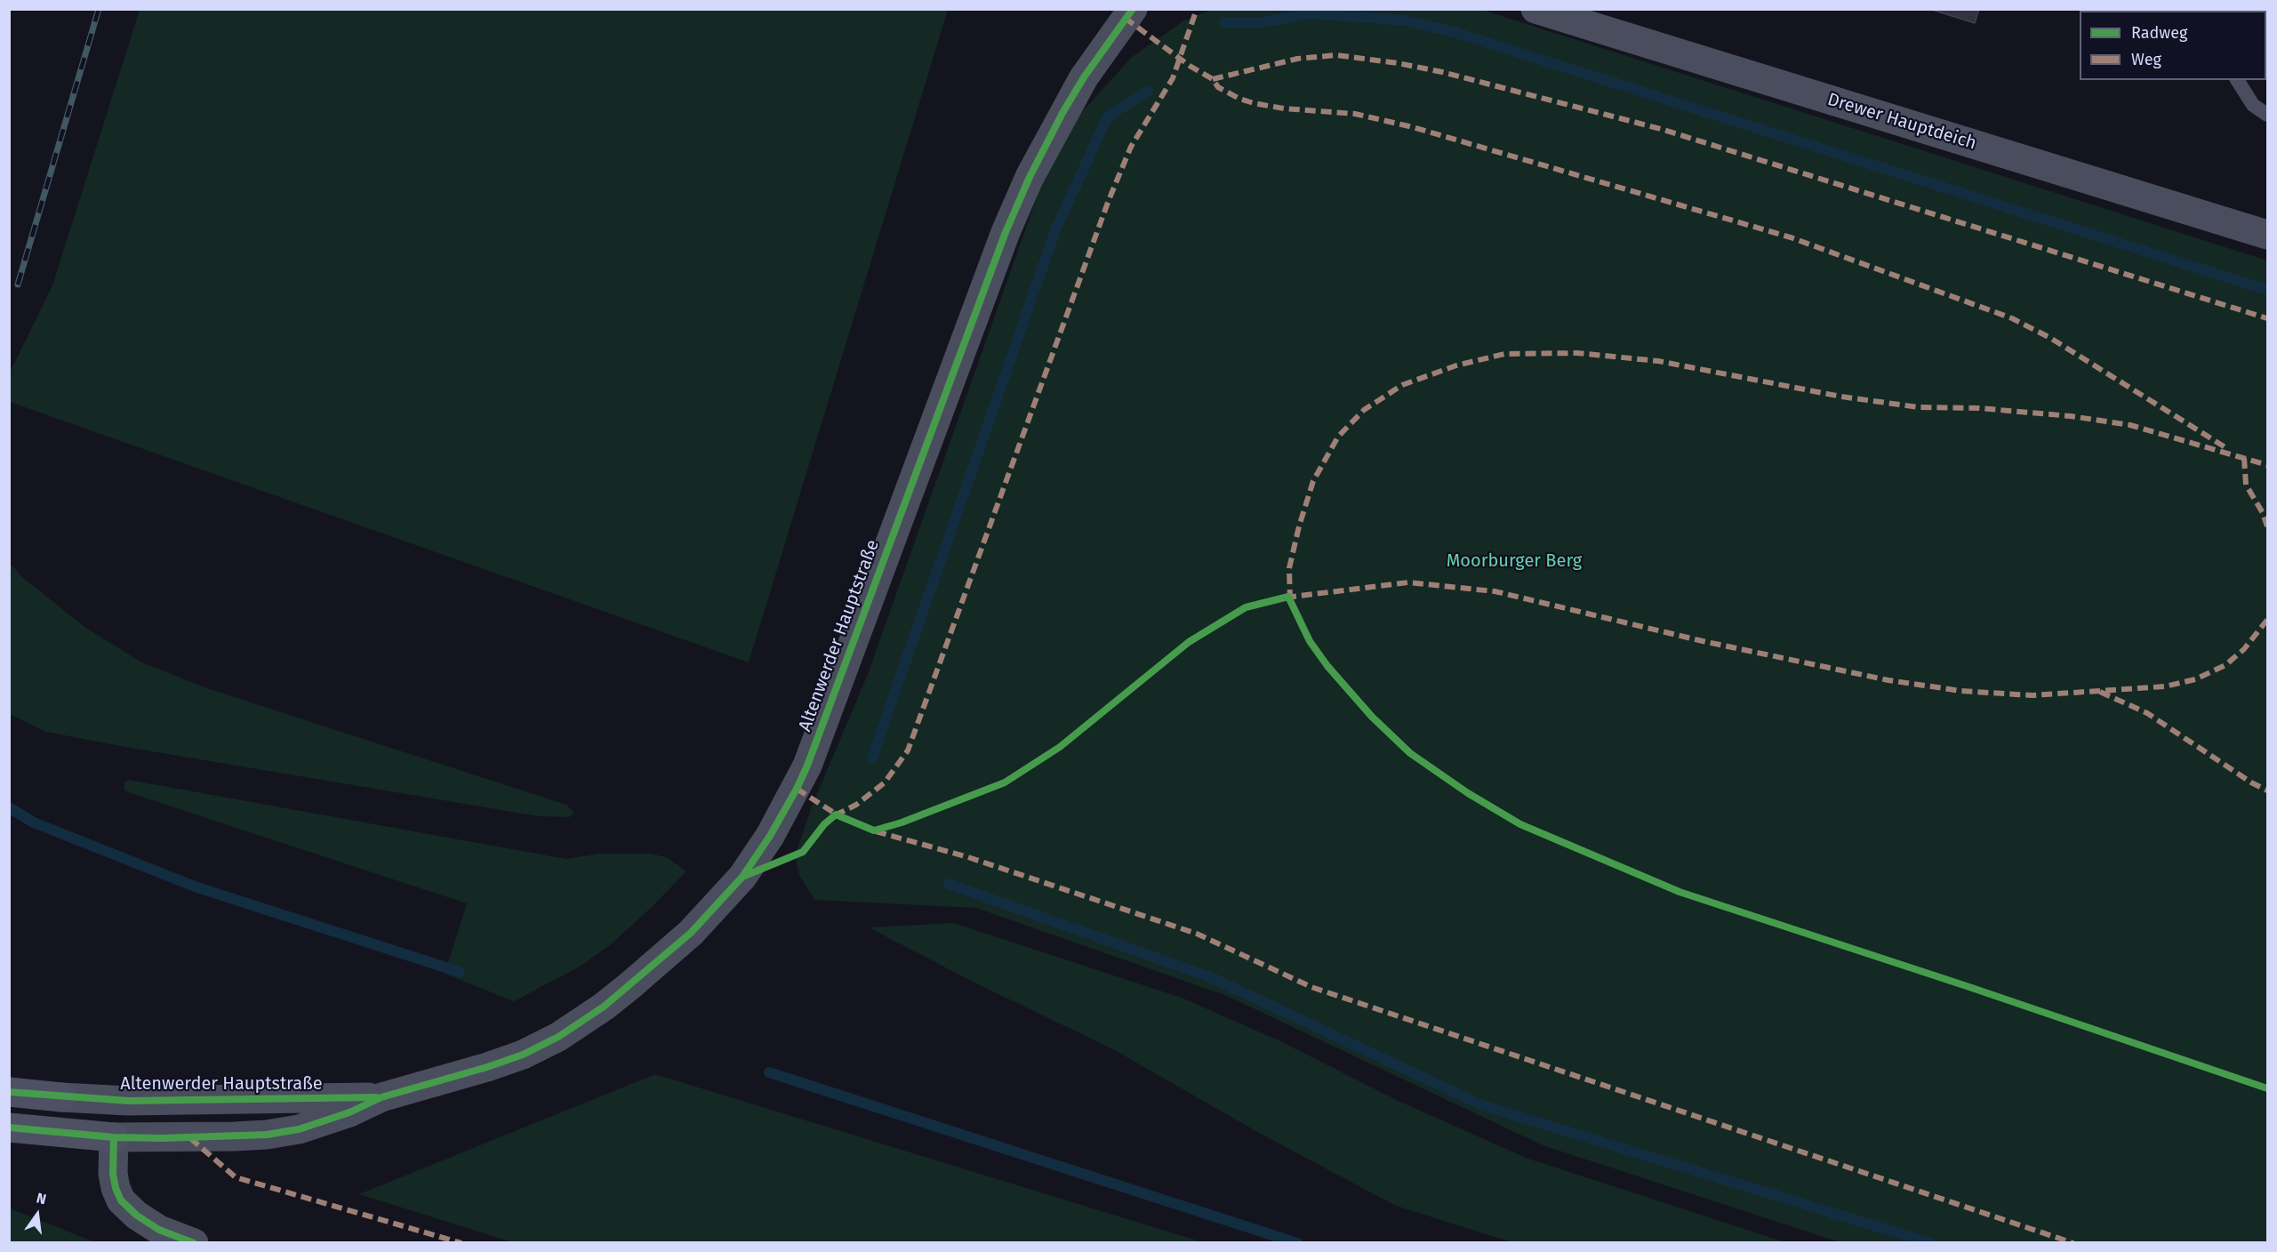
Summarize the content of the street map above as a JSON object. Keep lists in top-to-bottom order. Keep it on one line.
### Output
{"streets":{"street":["Drewer Hauptdeich","Altenwerder Hauptstraße"]},"parks":["Moorburger Berg"],"legend":["Radweg","Weg"],"north":"top"}
